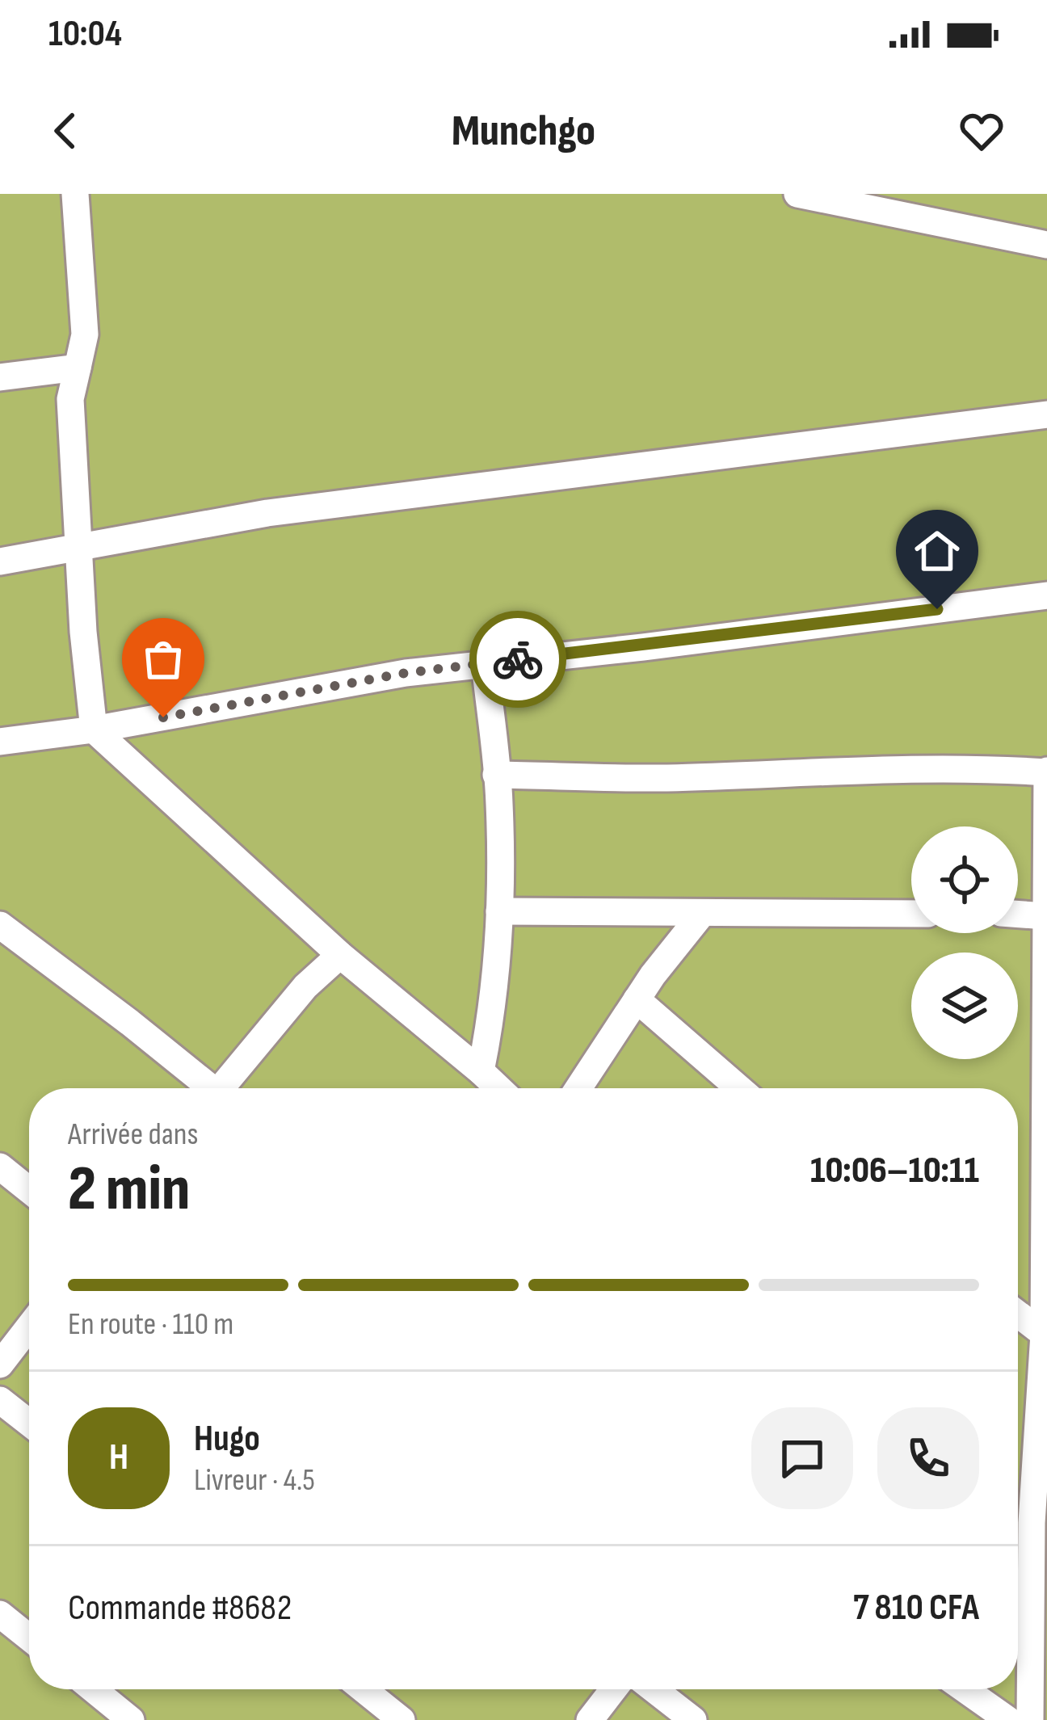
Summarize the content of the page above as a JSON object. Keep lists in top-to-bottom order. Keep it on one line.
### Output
{"page":{"status":"10:04","header":"Munchgo","heading":["2 min","Arrivée dans","10:06–10:11"],"panel":["Hugo","Livreur · 4.5","Commande #8682","7 810 CFA"],"bar":"En route · 110 m","round":"H"}}
